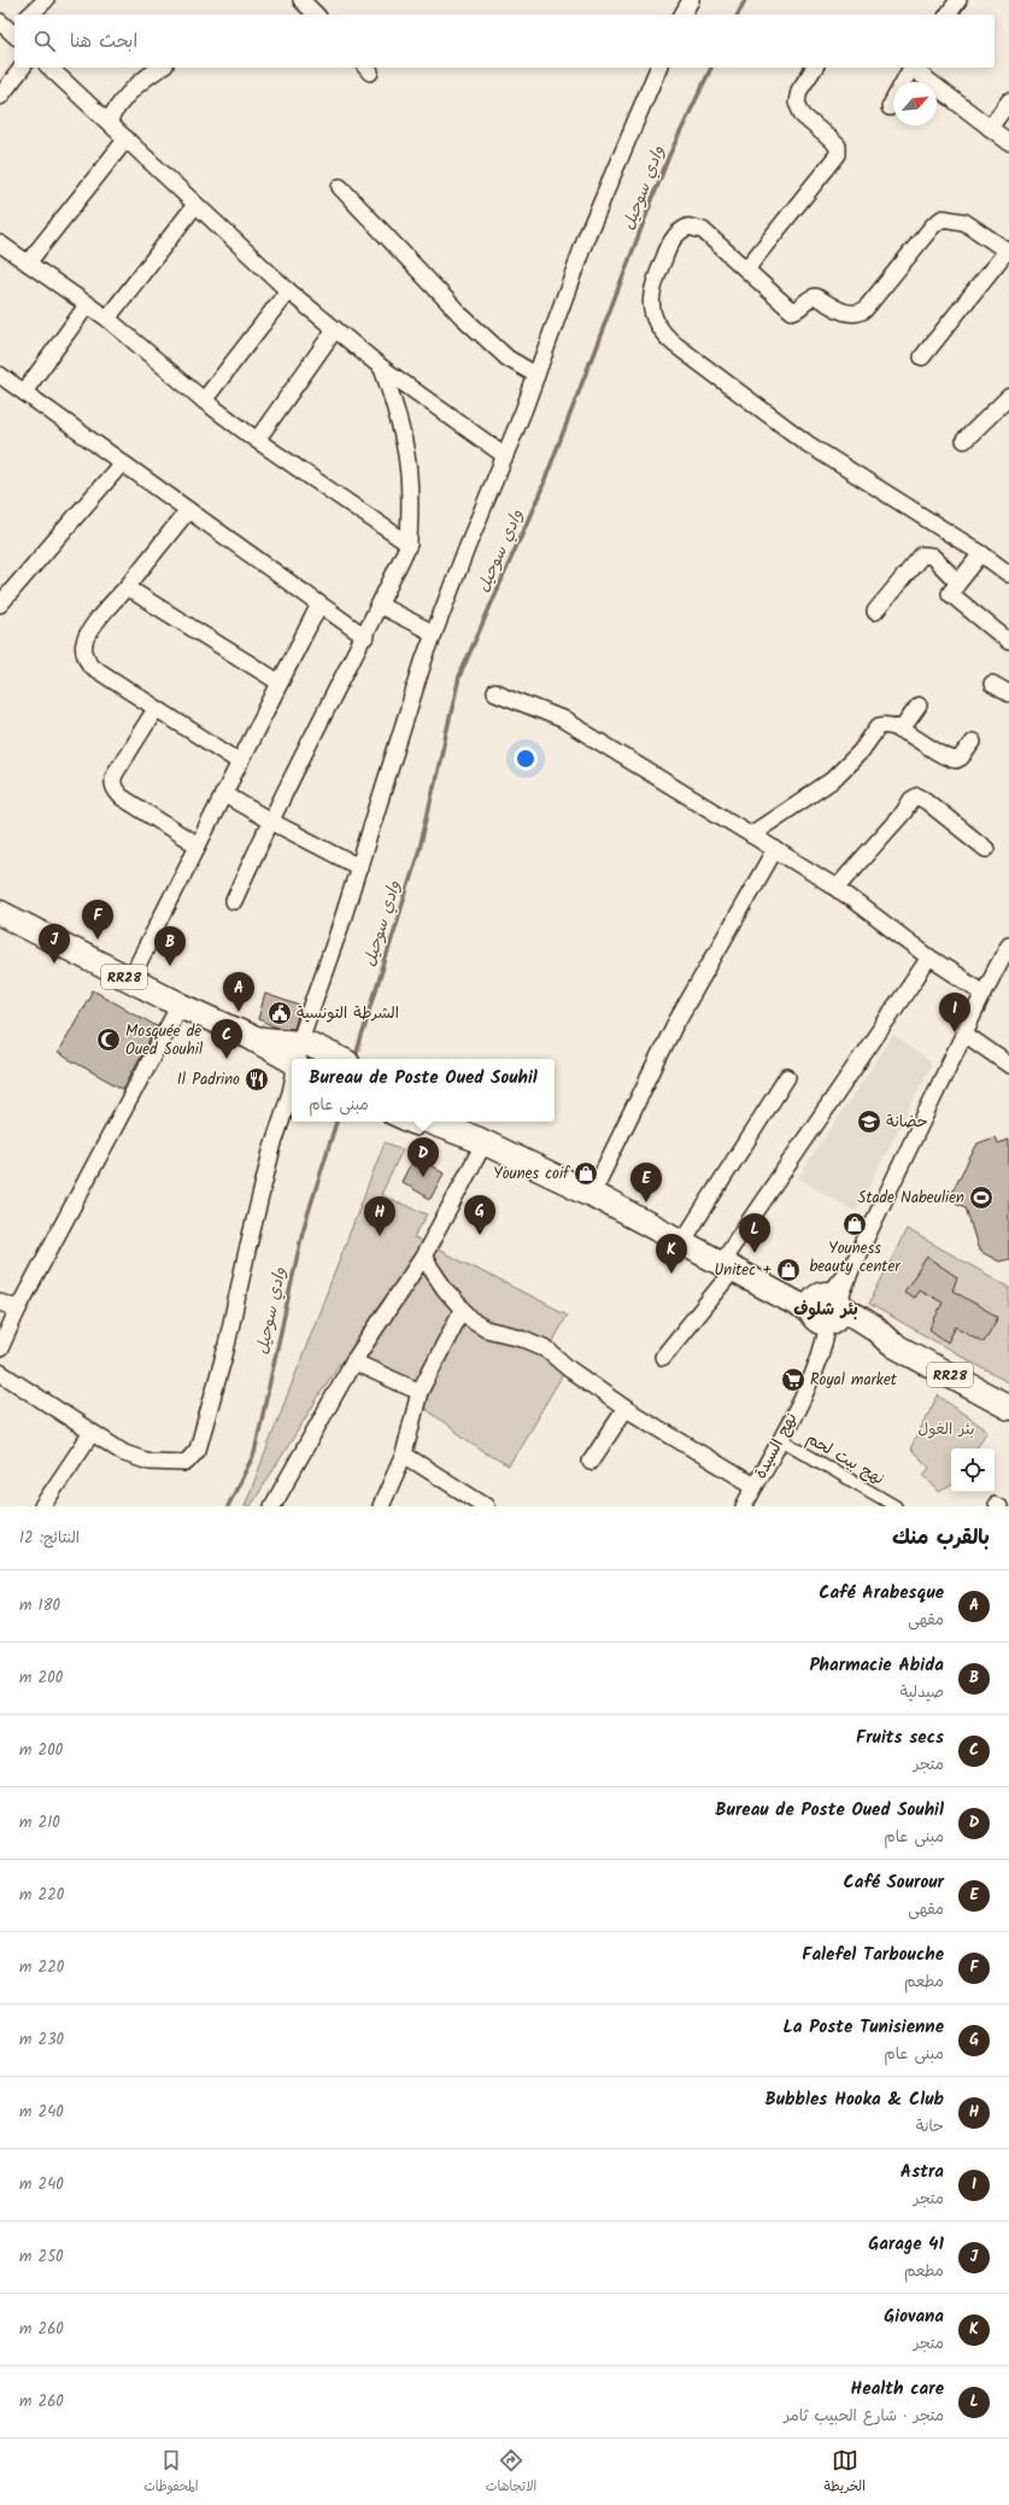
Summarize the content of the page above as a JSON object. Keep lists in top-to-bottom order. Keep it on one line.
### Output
{"streets":{"main road":["RR28"],"street":["نهج السيدة","نهج بيت لحم"]},"crossings":[["RR28","نهج السيدة"],["نهج السيدة","نهج بيت لحم"]],"districts":["بئر شلوف"],"water":["وادي سوحيل"],"parks":["بئر الغول"],"places":{"public building":["الشرطة التونسية"],"mosque":["Mosquée de Oued Souhil"],"restaurant":["Il Padrino"],"school or university":["حضانة"],"shop":["Younes coif","Youness beauty center","Unitec +"],"sports":["Stade Nabeulien"],"supermarket":["Royal market"]},"north":"top right","page":{"search":"ابحث هنا","pins":["F","J","B","A","I","C","D","E","G","H","L","K"],"popup":["Bureau de Poste Oued Souhil","مبنى عام"],"heading":["بالقرب منك","النتائج: 12"],"list":[{"mark":"A","name":"Café Arabesque","note":"مقهى","value":"180 m"},{"mark":"B","name":"Pharmacie Abida","note":"صيدلية","value":"200 m"},{"mark":"C","name":"Fruits secs","note":"متجر","value":"200 m"},{"mark":"D","name":"Bureau de Poste Oued Souhil","note":"مبنى عام","value":"210 m"},{"mark":"E","name":"Café Sourour","note":"مقهى","value":"220 m"},{"mark":"F","name":"Falefel Tarbouche","note":"مطعم","value":"220 m"},{"mark":"G","name":"La Poste Tunisienne","note":"مبنى عام","value":"230 m"},{"mark":"H","name":"Bubbles Hooka & Club","note":"حانة","value":"240 m"},{"mark":"I","name":"Astra","note":"متجر","value":"240 m"},{"mark":"J","name":"Garage 41","note":"مطعم","value":"250 m"},{"mark":"K","name":"Giovana","note":"متجر","value":"260 m"},{"mark":"L","name":"Health care","note":"متجر · شارع الحبيب ثامر","value":"260 m"}],"nav":["الخريطة","الاتجاهات","المحفوظات"]}}
